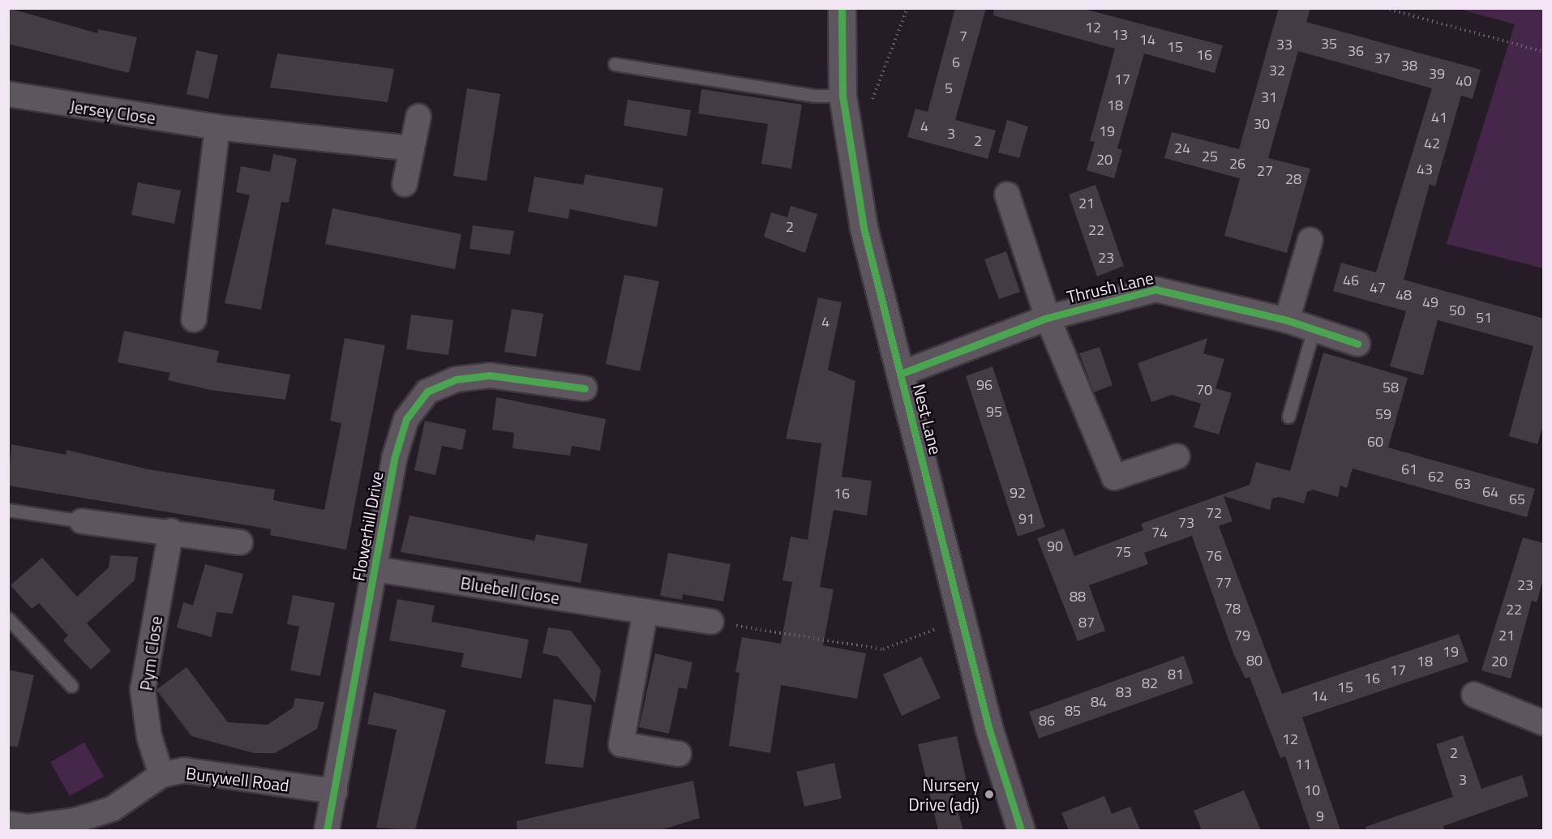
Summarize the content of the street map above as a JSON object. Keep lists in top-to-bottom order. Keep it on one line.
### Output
{"streets":{"street":["Jersey Close","Thrush Lane","Nest Lane","Flowerhill Drive","Bluebell Close","Pym Close","Burywell Road"]},"crossings":[["Thrush Lane","Nest Lane"],["Flowerhill Drive","Bluebell Close"],["Flowerhill Drive","Burywell Road"],["Pym Close","Burywell Road"]],"places":["Nursery Drive (adj)"],"house_numbers":["12","13","7","14","35","33","15","36","16","37","6","38","32","39","17","40","5","31","18","41","30","4","19","3","2","42","24","25","20","26","43","27","28","21","2","22","23","46","47","48","49","50","51","4","96","58","70","95","59","60","61","62","63","64","92","16","65","72","91","73","74","90","75","76","77","23","88","78","22","87","79","21","19","80","18","20","17","81","16","82","15","83","14","84","85","86","12","2","11","3","10","9"]}
